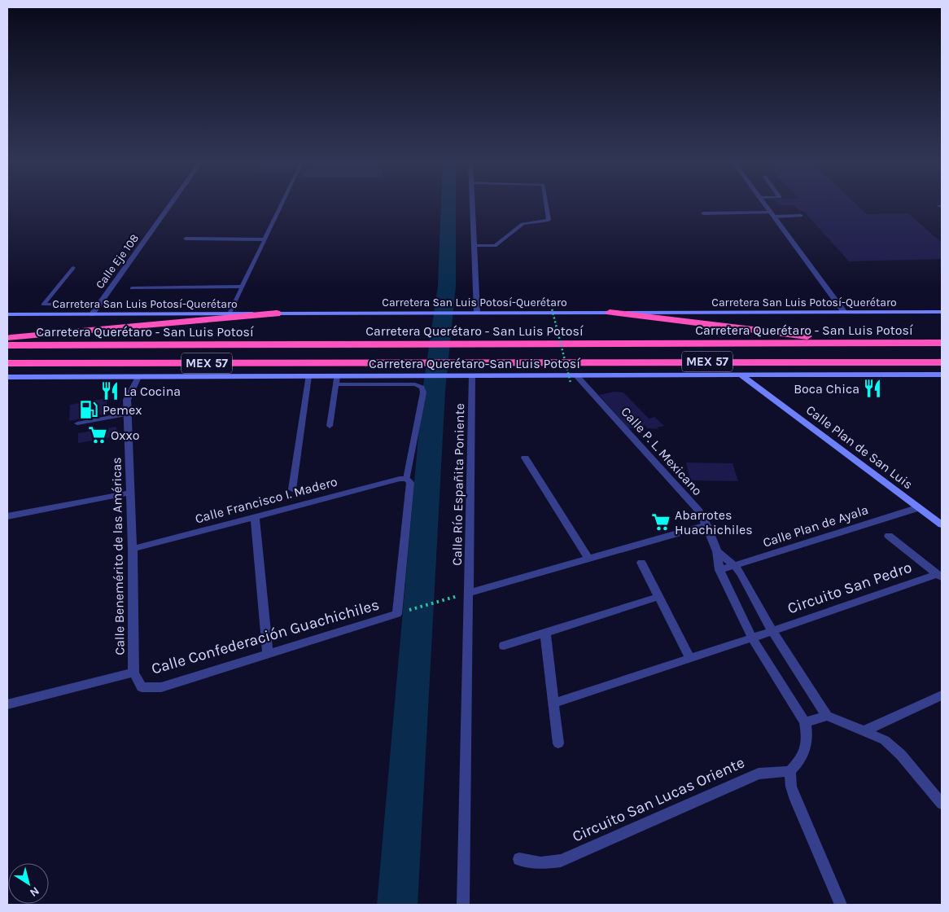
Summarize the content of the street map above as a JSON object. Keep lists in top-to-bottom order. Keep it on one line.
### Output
{"streets":{"highway":["Carretera Querétaro - San Luis Potosí","MEX 57"],"main road":["Carretera San Luis Potosí-Querétaro","Carretera Querétaro-San Luis Potosí","Calle Plan de San Luis"],"street":["Calle Eje 108","Calle P. L. Mexicano","Calle Río Españita Poniente","Calle Francisco I. Madero","Calle Plan de Ayala","Calle Benemérito de las Américas","Circuito San Pedro","Calle Confederación Guachichiles","Circuito San Lucas Oriente"]},"crossings":[["Calle Eje 108","Carretera San Luis Potosí-Querétaro"],["Carretera Querétaro-San Luis Potosí","Calle Plan de San Luis"],["Carretera Querétaro-San Luis Potosí","Calle P. L. Mexicano"],["Carretera Querétaro-San Luis Potosí","Calle Río Españita Poniente"],["Carretera Querétaro-San Luis Potosí","Calle Benemérito de las Américas"],["Calle Plan de San Luis","Calle Plan de Ayala"],["Calle P. L. Mexicano","Calle Plan de Ayala"],["Calle Francisco I. Madero","Calle Benemérito de las Américas"],["Calle Francisco I. Madero","Calle Confederación Guachichiles"],["Calle Benemérito de las Américas","Calle Confederación Guachichiles"]],"places":{"restaurant":["Boca Chica","La Cocina"],"fuel station":["Pemex"],"supermarket":["Oxxo","Abarrotes Huachichiles"]},"north":"bottom right"}
